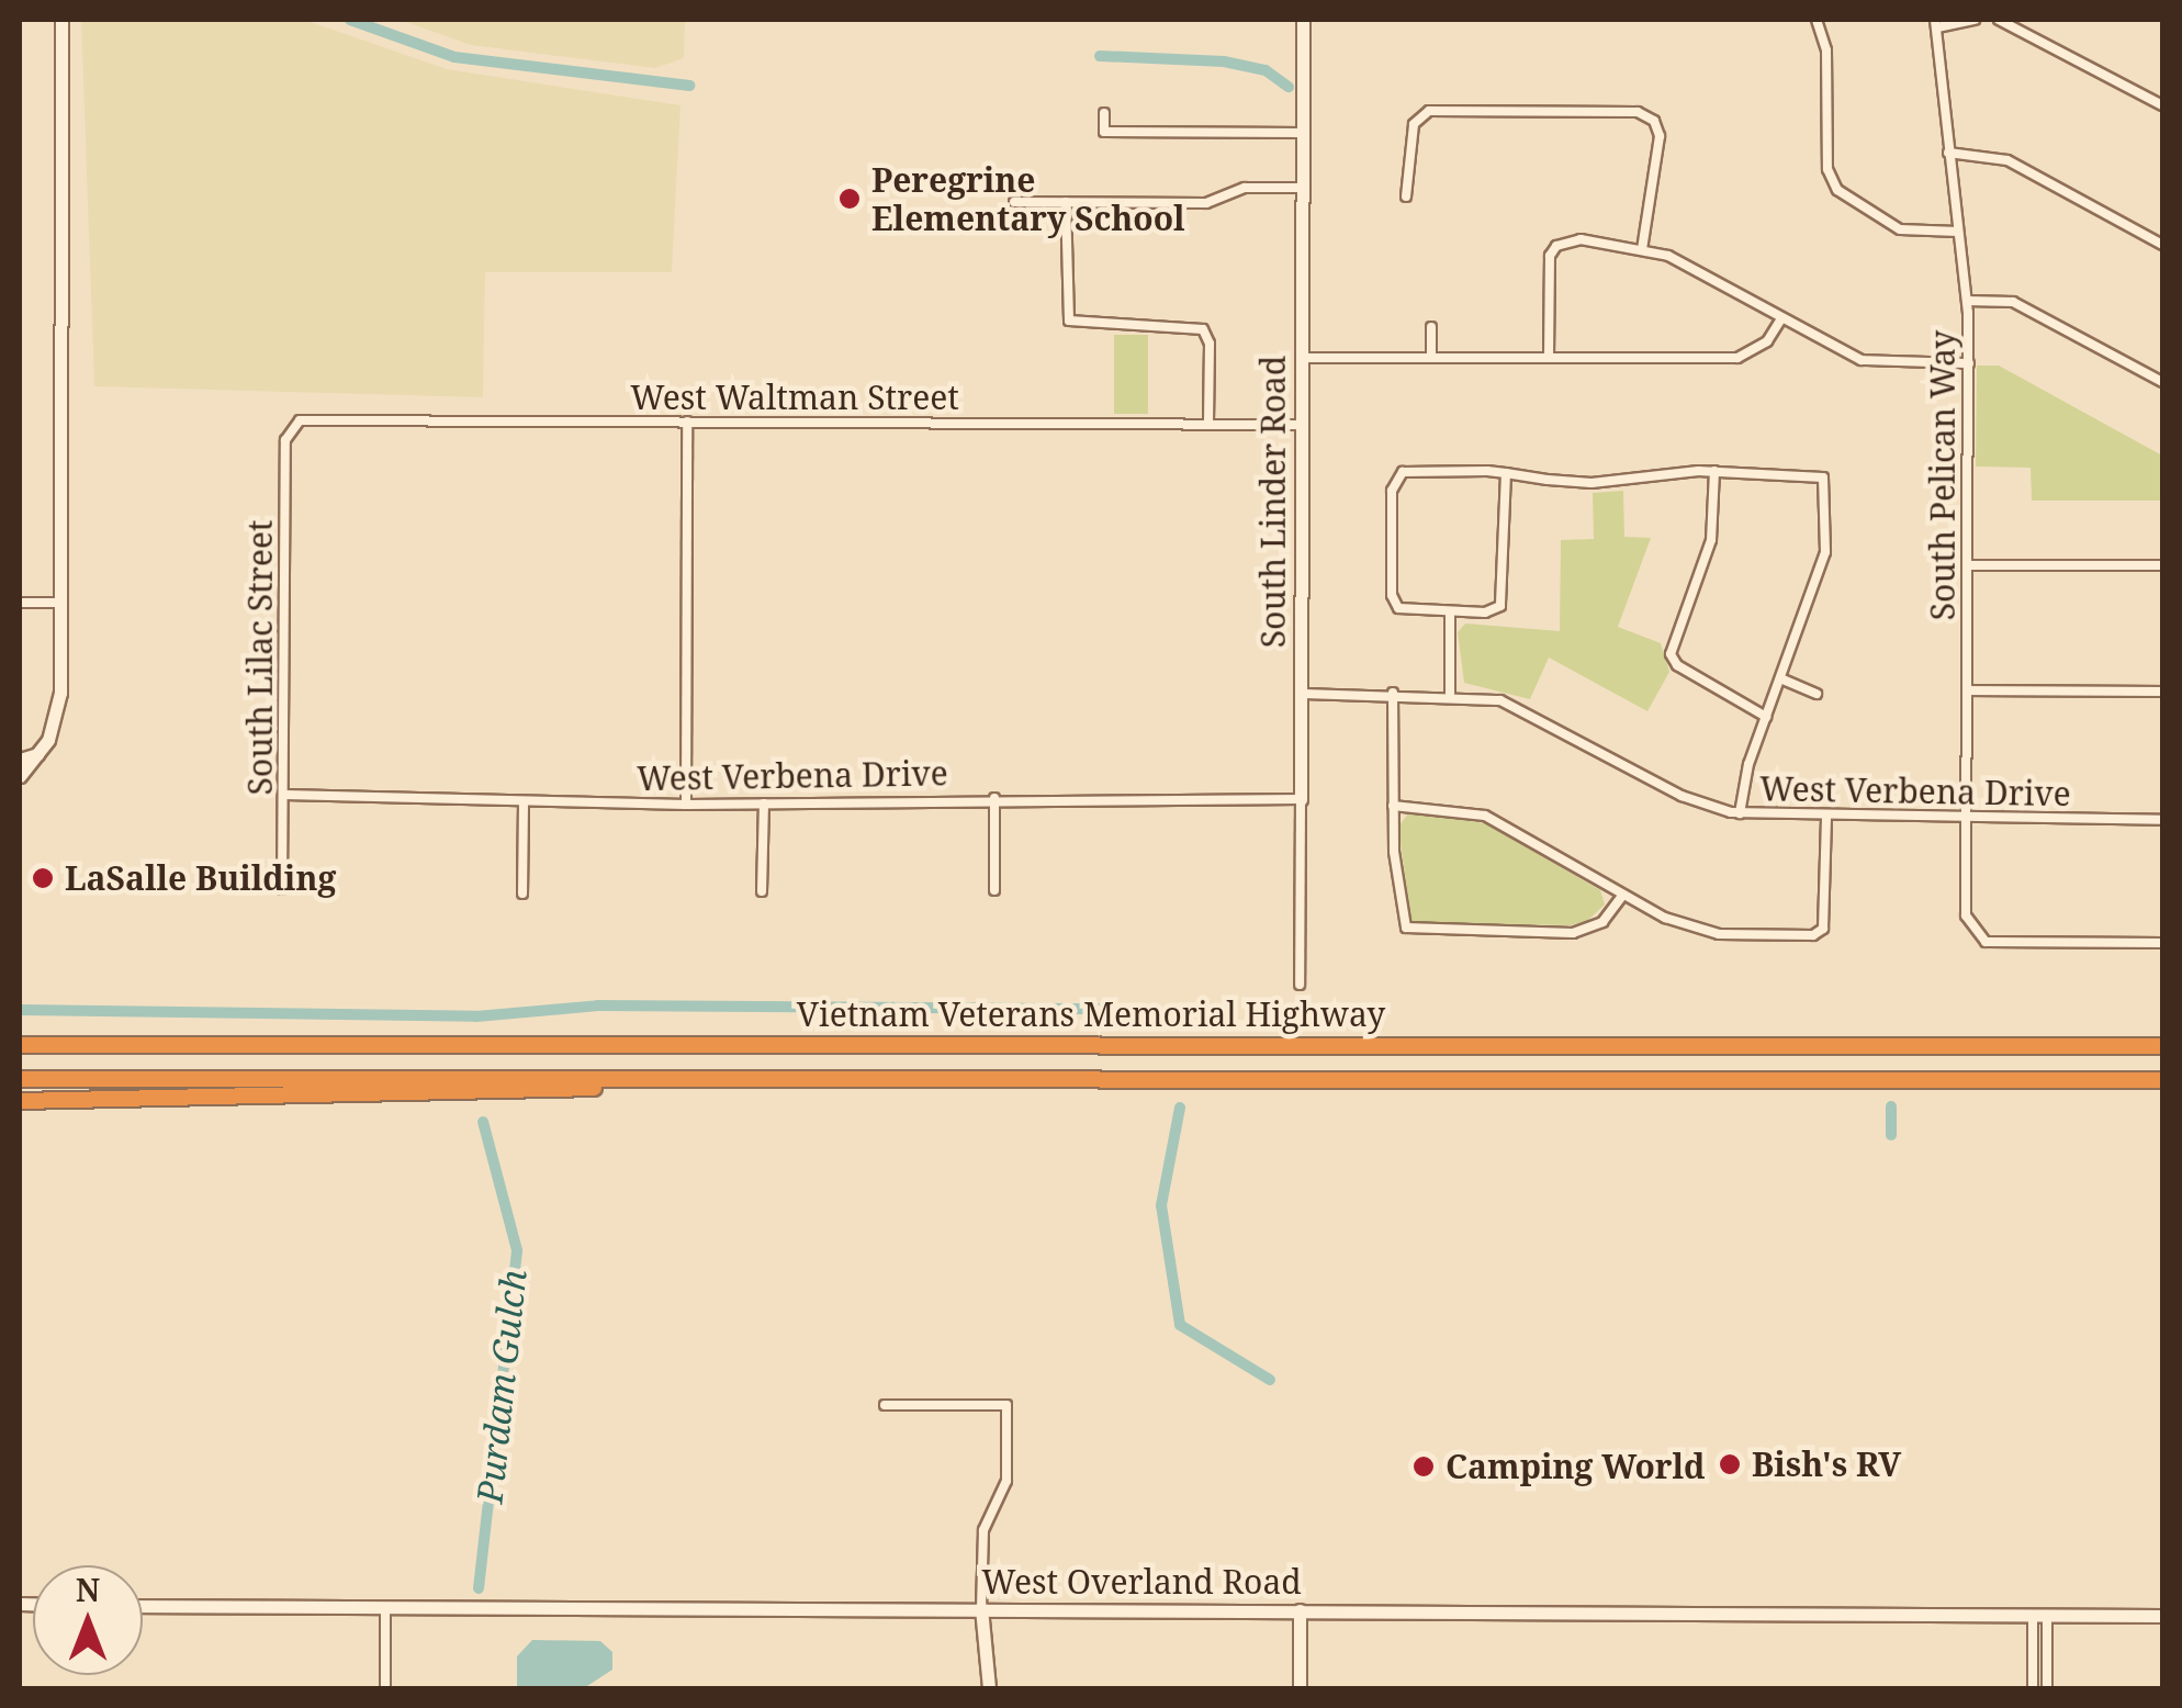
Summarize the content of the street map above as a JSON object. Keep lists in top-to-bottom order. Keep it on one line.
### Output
{"streets":{"highway":["Vietnam Veterans Memorial Highway"],"street":["West Waltman Street","South Pelican Way","South Linder Road","South Lilac Street","West Verbena Drive","West Overland Road"]},"crossings":[["West Waltman Street","South Linder Road"],["West Waltman Street","South Lilac Street"],["South Pelican Way","West Verbena Drive"],["South Linder Road","West Verbena Drive"],["South Lilac Street","West Verbena Drive"]],"water":["Purdam Gulch"],"places":["Peregrine Elementary School","LaSalle Building","Bish's RV","Camping World"],"north":"top"}
